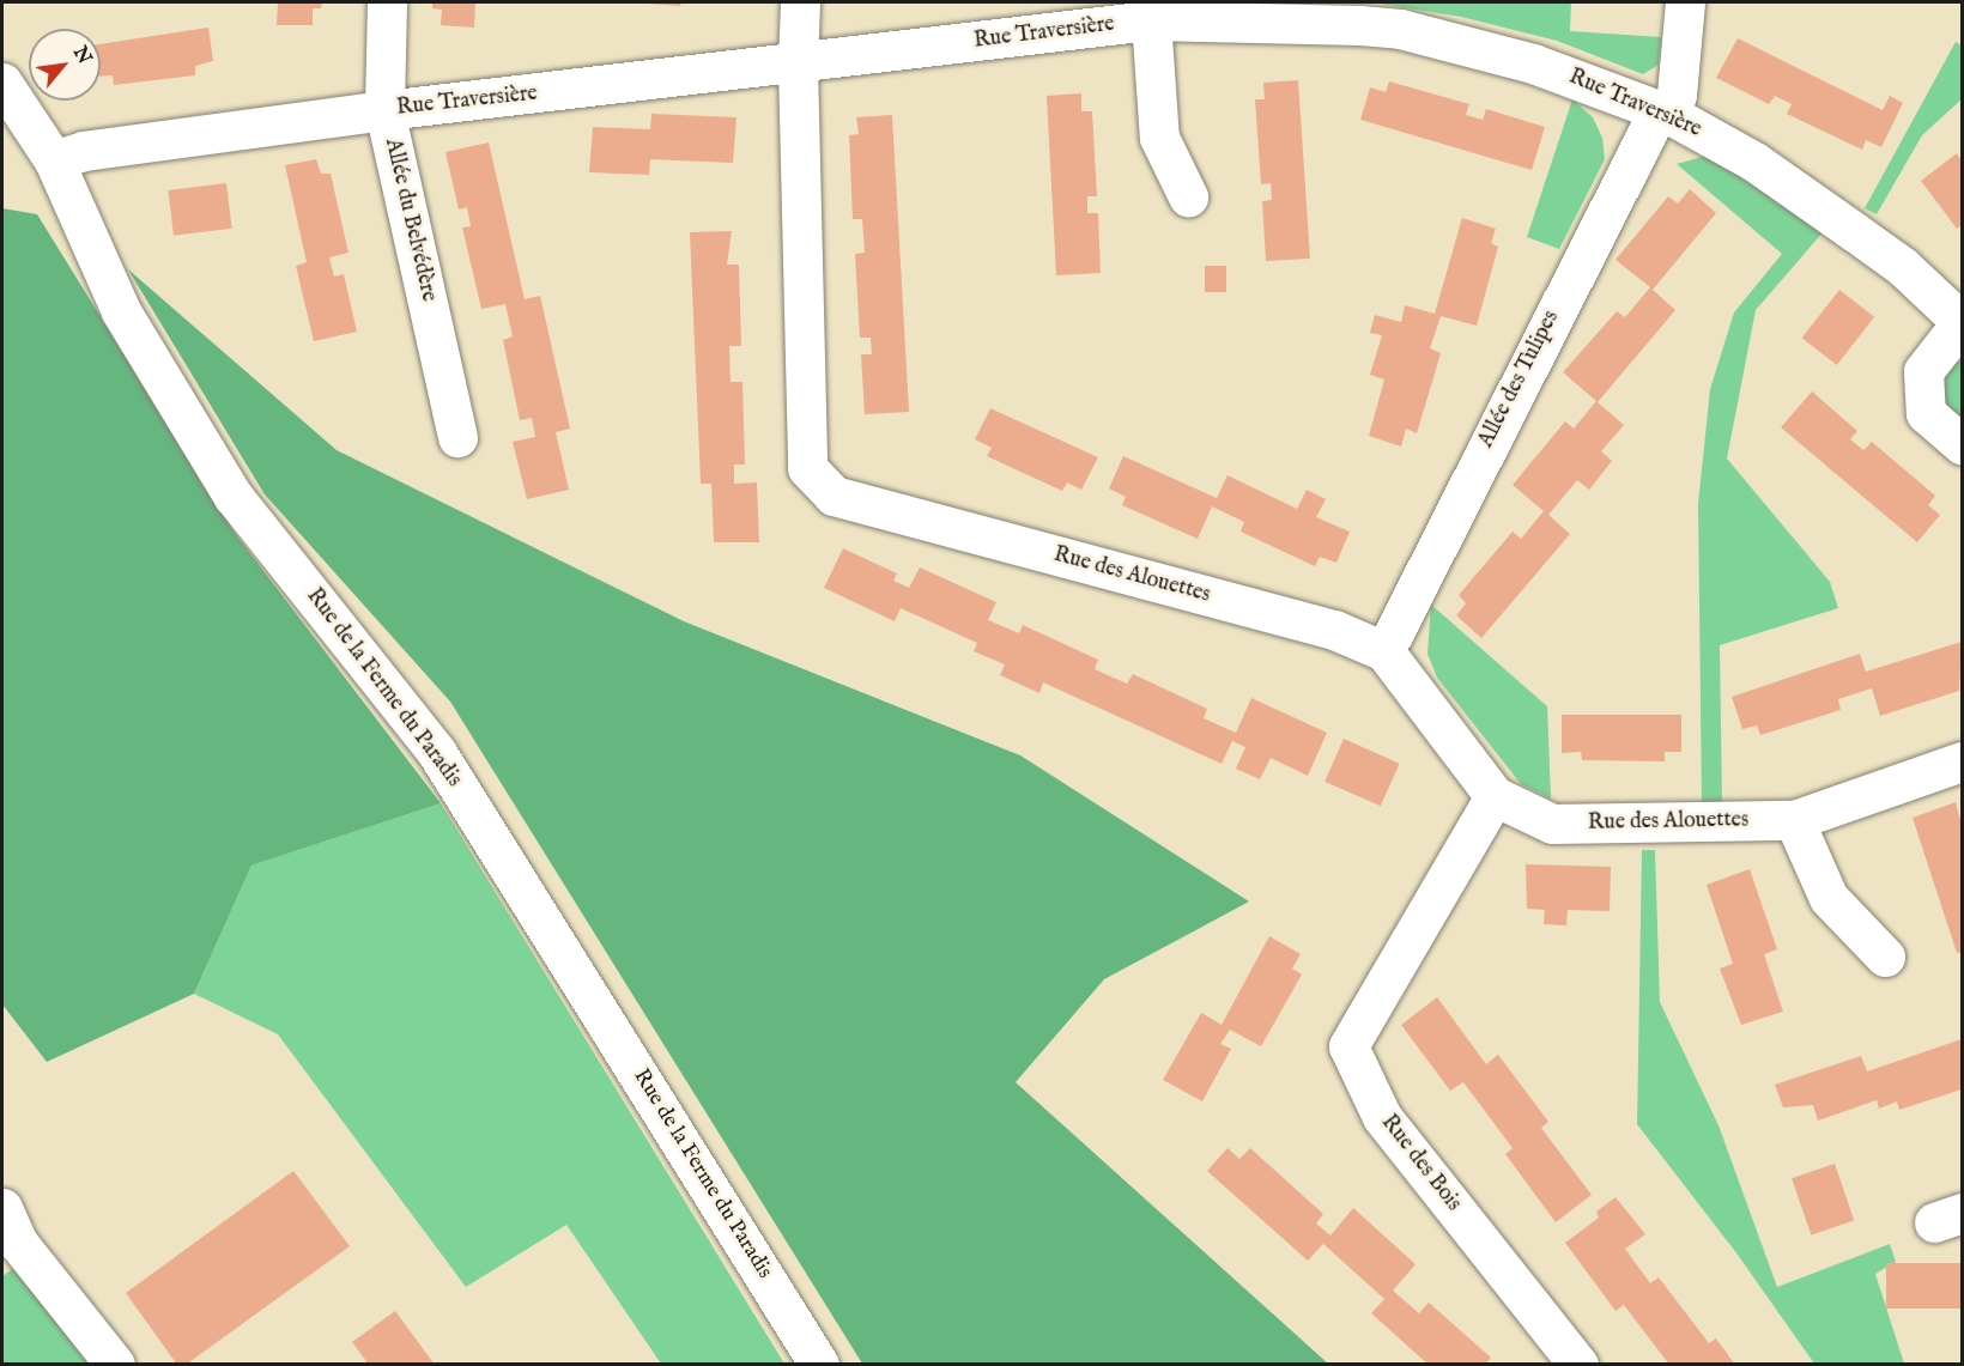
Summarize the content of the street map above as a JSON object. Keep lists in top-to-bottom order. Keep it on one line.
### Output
{"streets":{"street":["Rue Traversière","Allée du Belvédère","Allée des Tulipes","Rue des Alouettes","Rue de la Ferme du Paradis","Rue des Bois"]},"crossings":[["Rue Traversière","Allée du Belvédère"],["Rue Traversière","Allée des Tulipes"],["Rue Traversière","Rue des Alouettes"],["Rue Traversière","Rue de la Ferme du Paradis"],["Allée des Tulipes","Rue des Alouettes"],["Rue des Alouettes","Rue des Bois"]],"north":"top right"}
